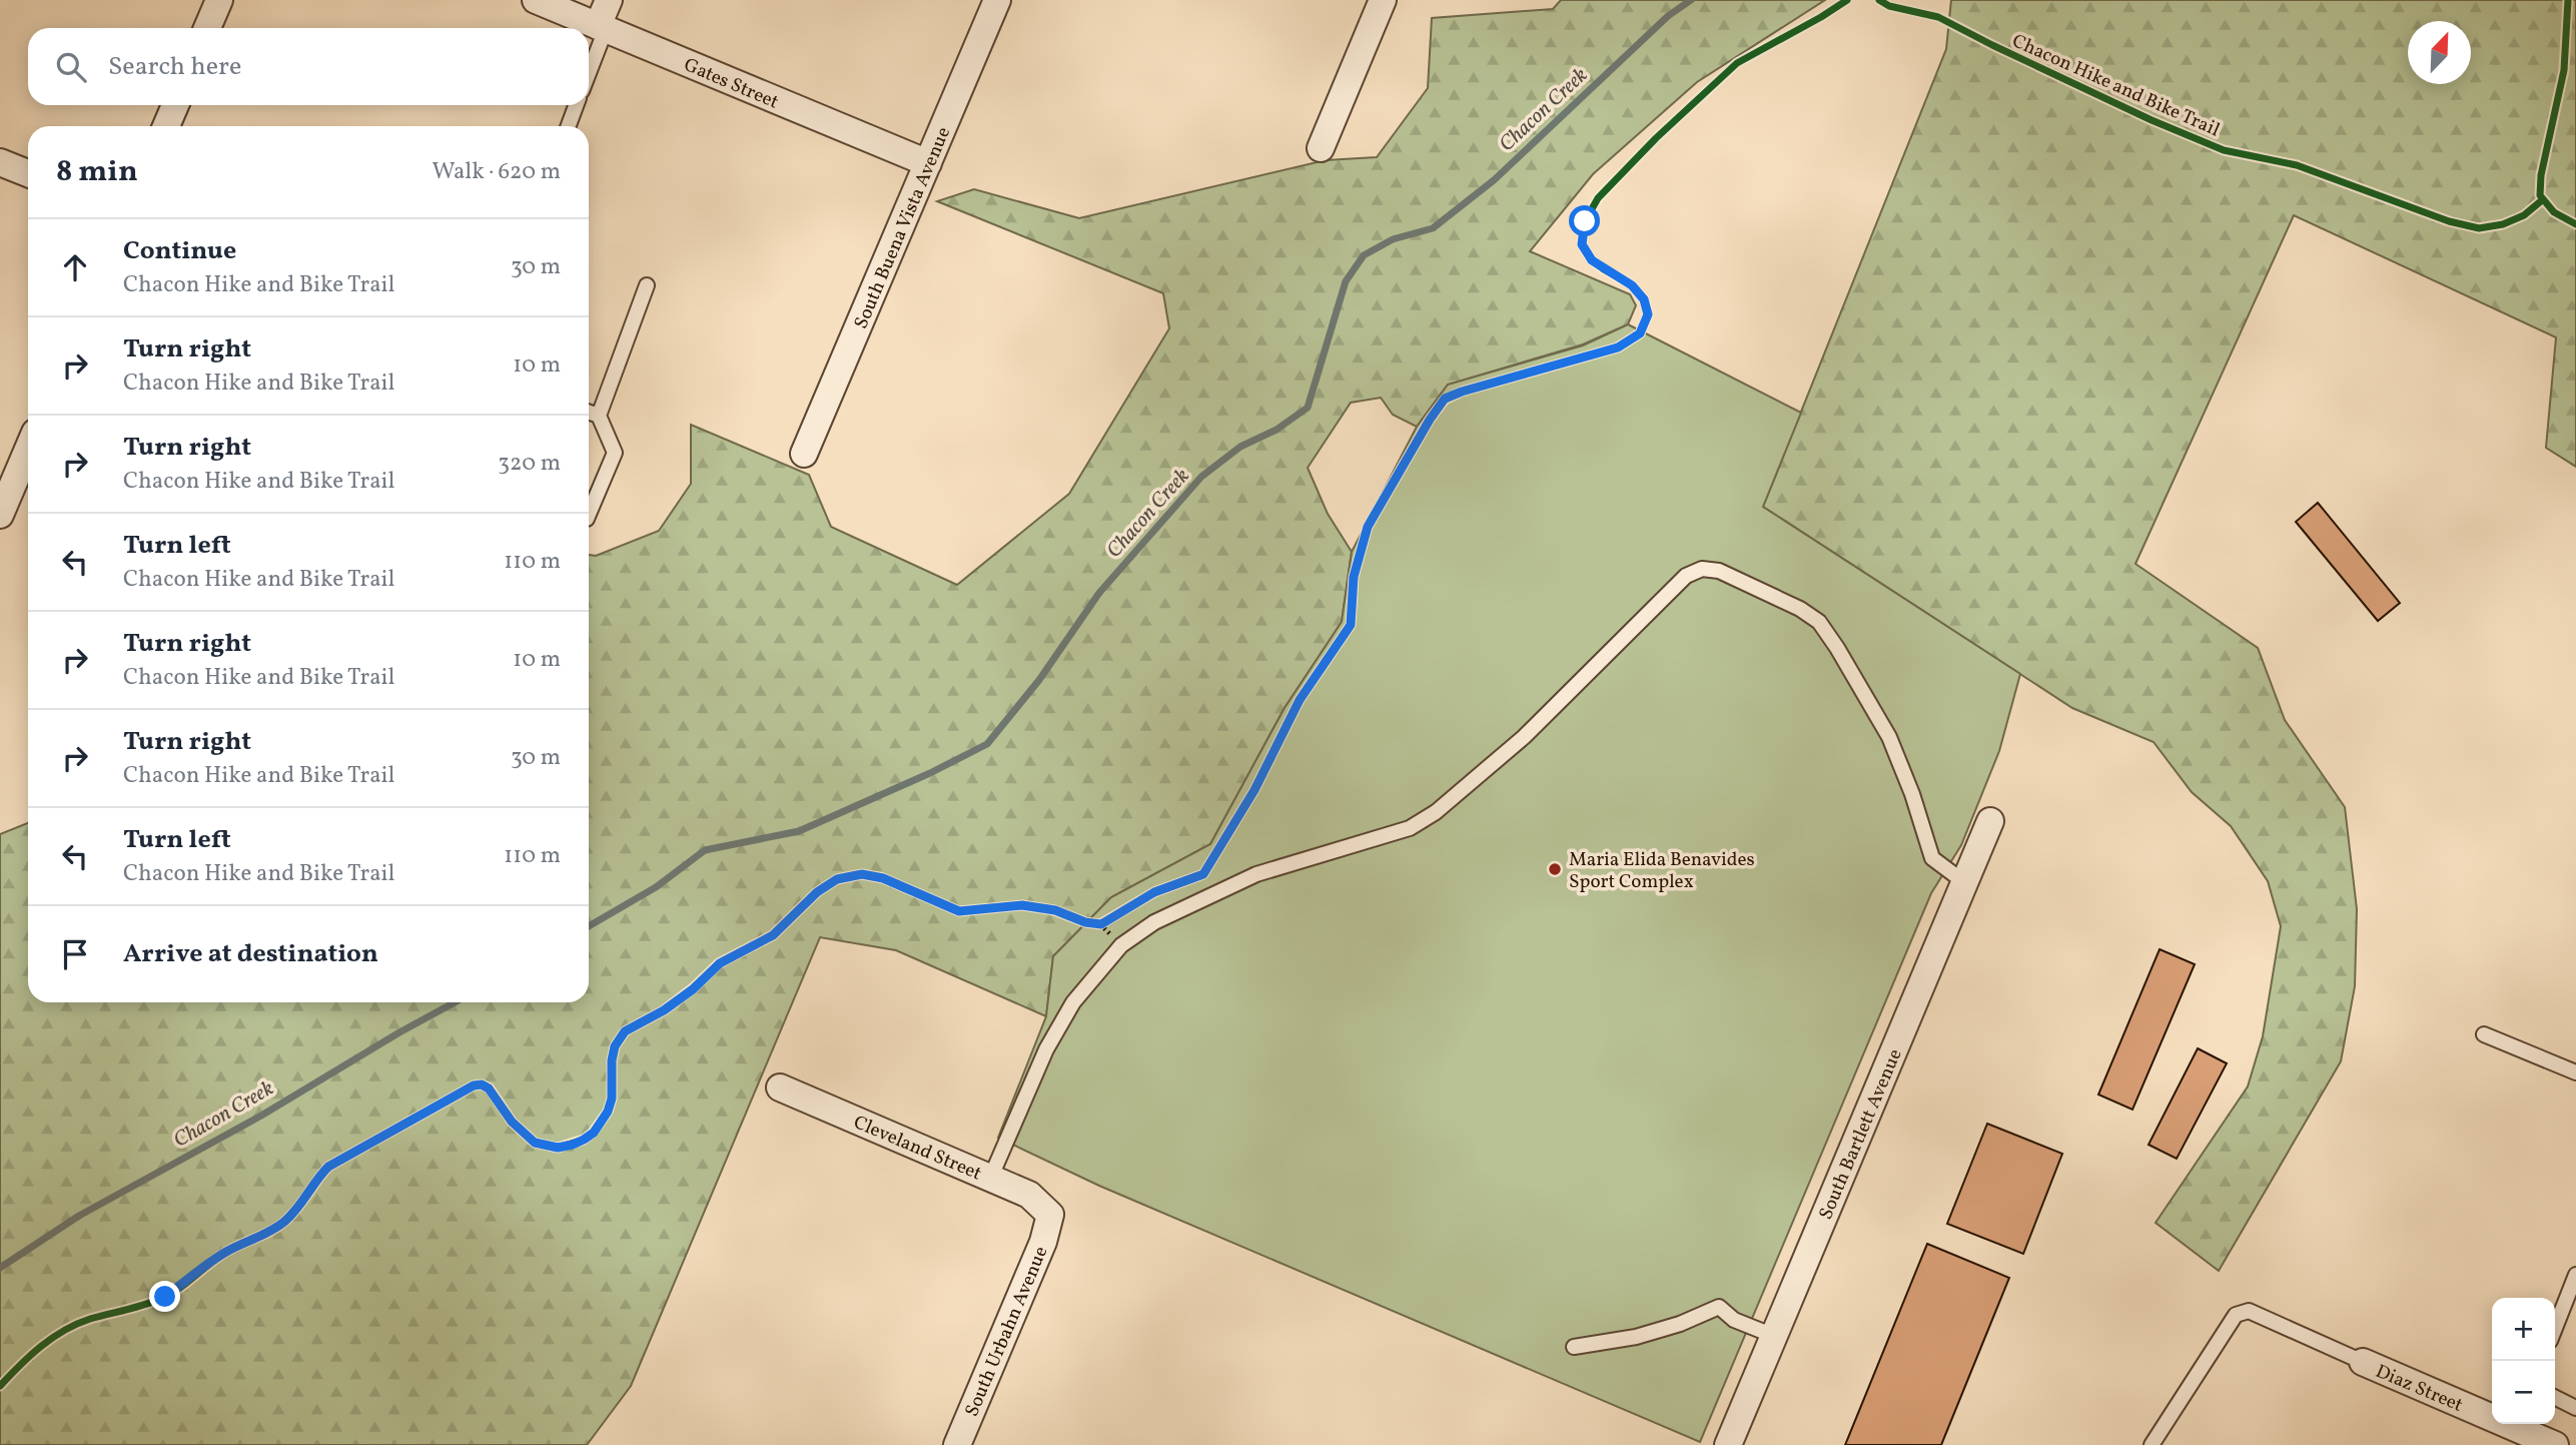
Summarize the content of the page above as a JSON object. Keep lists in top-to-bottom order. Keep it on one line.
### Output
{"streets":{"street":["Gates Street","South Buena Vista Avenue","South Bartlett Avenue","Cleveland Street","South Urbahn Avenue","Diaz Street"],"cycle path":["Chacon Hike and Bike Trail"]},"crossings":[["Gates Street","South Buena Vista Avenue"],["Cleveland Street","South Urbahn Avenue"]],"water":["Chacon Creek"],"places":["Maria Elida Benavides Sport Complex"],"north":"top right","page":{"search":"Search here","heading":["8 min","Walk · 620 m"],"list":[["Continue","Chacon Hike and Bike Trail","30 m"],["Turn right","Chacon Hike and Bike Trail","10 m"],["Turn right","Chacon Hike and Bike Trail","320 m"],["Turn left","Chacon Hike and Bike Trail","110 m"],["Turn right","Chacon Hike and Bike Trail","10 m"],["Turn right","Chacon Hike and Bike Trail","30 m"],["Turn left","Chacon Hike and Bike Trail","110 m"],"Arrive at destination"],"map_buttons":["+","−"]}}
